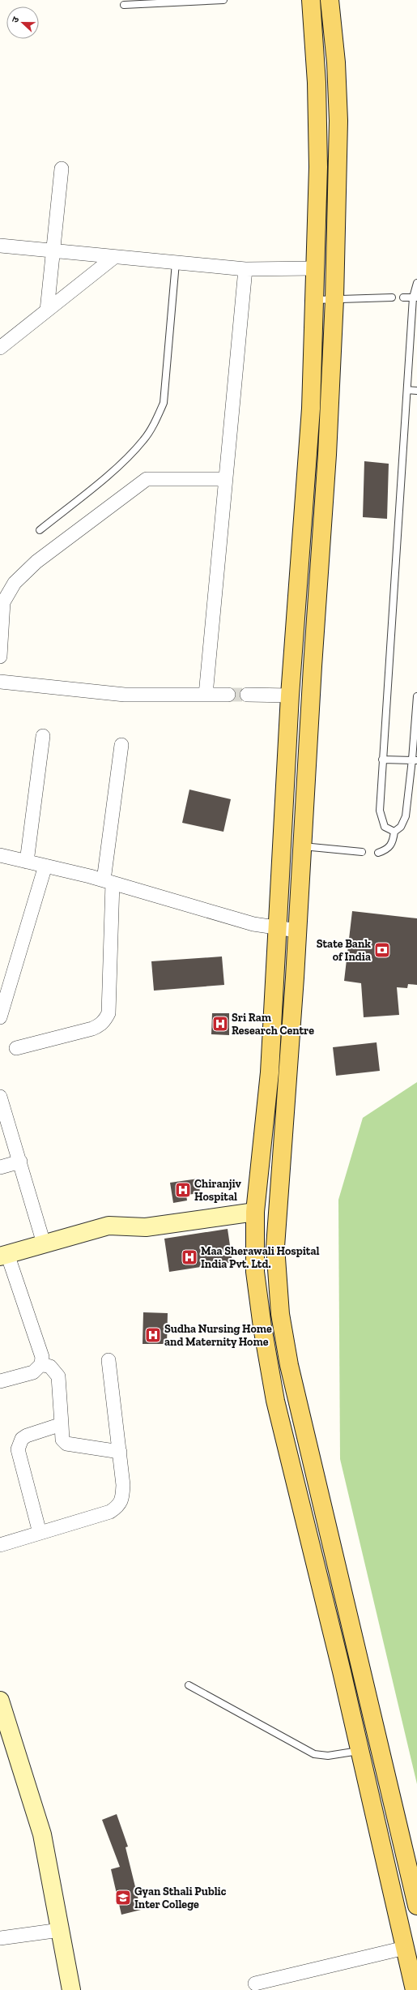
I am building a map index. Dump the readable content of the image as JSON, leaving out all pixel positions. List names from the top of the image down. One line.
{"places":{"bank":["State Bank of India"],"hospital":["Sri Ram Research Centre","Chiranjiv Hospital","Maa Sherawali Hospital India Pvt. Ltd.","Sudha Nursing Home and Maternity Home"],"school or university":["Gyan Sthali Public Inter College"]},"north":"left"}
